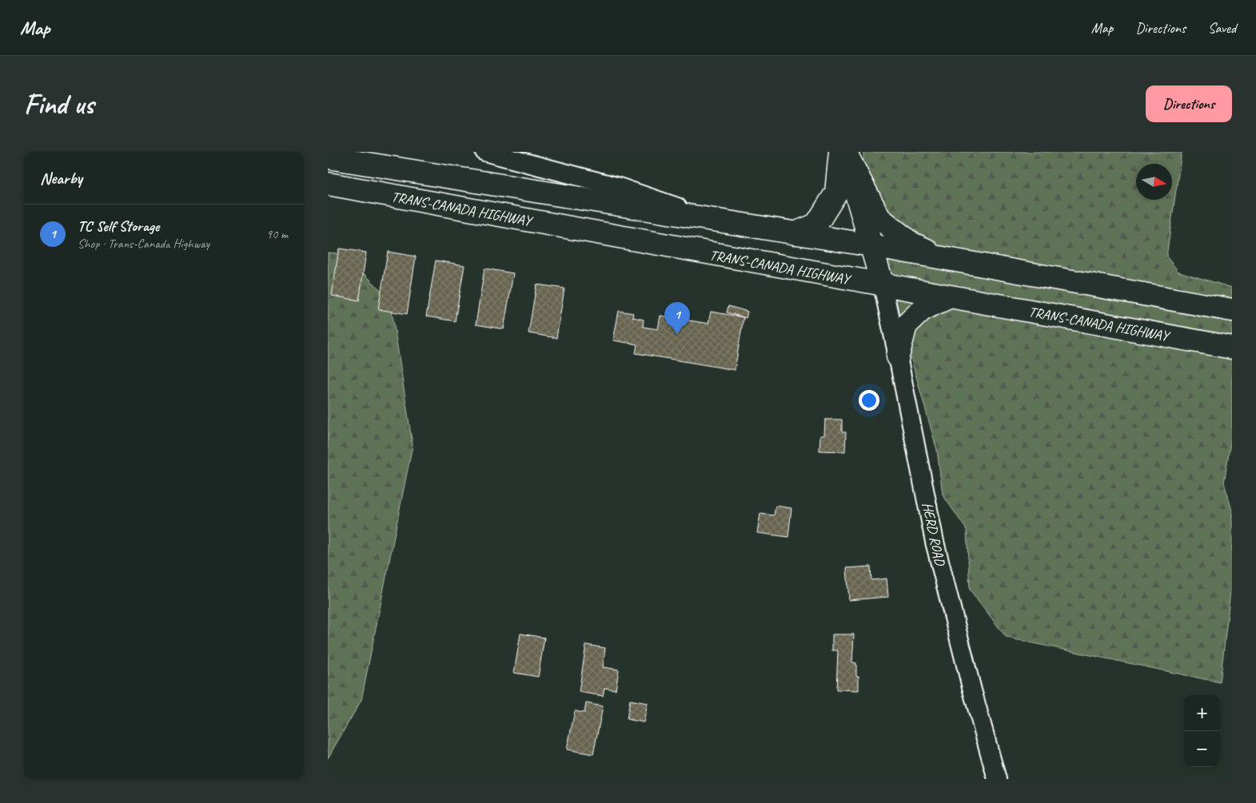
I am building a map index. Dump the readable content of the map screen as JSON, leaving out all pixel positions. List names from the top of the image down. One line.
{"streets":{"main road":["TRANS-CANADA HIGHWAY"],"street":["HERD ROAD"]},"crossings":[["TRANS-CANADA HIGHWAY","HERD ROAD"]],"north":"right","page":{"header":"Map","nav":["Map","Directions","Saved"],"buttons":"Directions","title":"Find us","heading":"Nearby","list":[{"mark":"1","name":"TC Self Storage","note":"Shop · Trans-Canada Highway","value":"90 m"}],"pins":"1","map_buttons":["+","−"]}}
